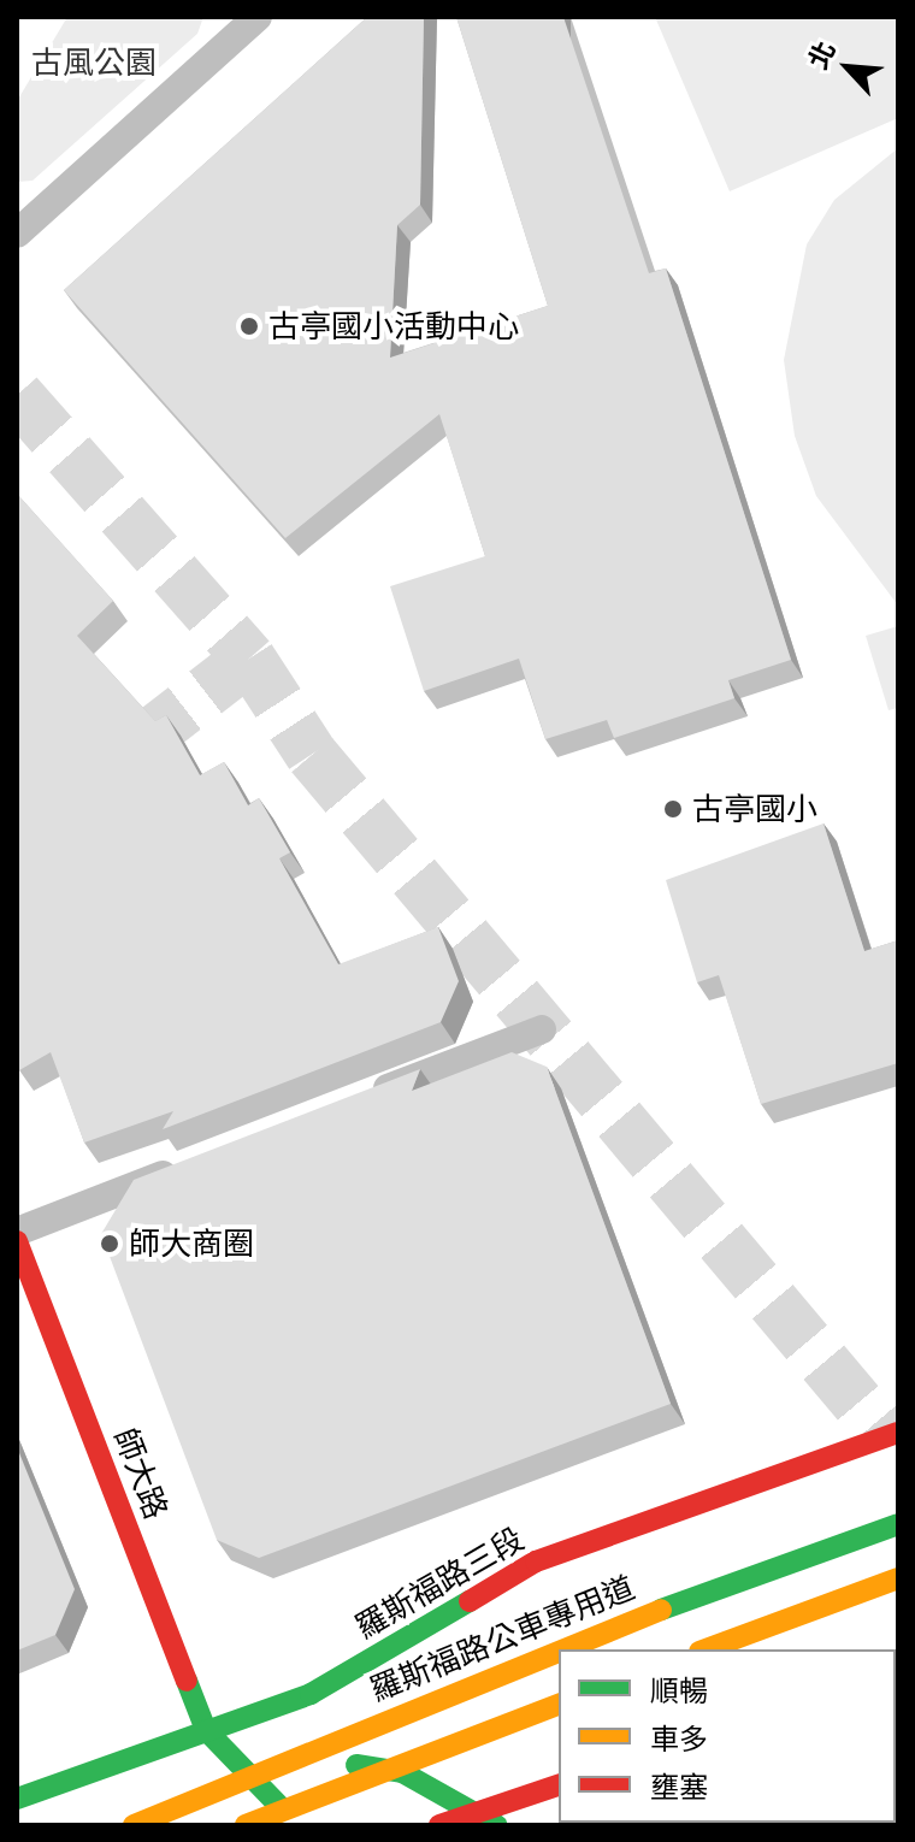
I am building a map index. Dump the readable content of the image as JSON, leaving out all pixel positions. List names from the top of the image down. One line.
{"streets":{"main road":["師大路","羅斯福路三段","羅斯福路公車專用道"]},"crossings":[["師大路","羅斯福路三段"],["師大路","羅斯福路公車專用道"]],"parks":["古風公園"],"places":["古亭國小活動中心","古亭國小","師大商圈"],"legend":["順暢","車多","壅塞"],"north":"top left"}
